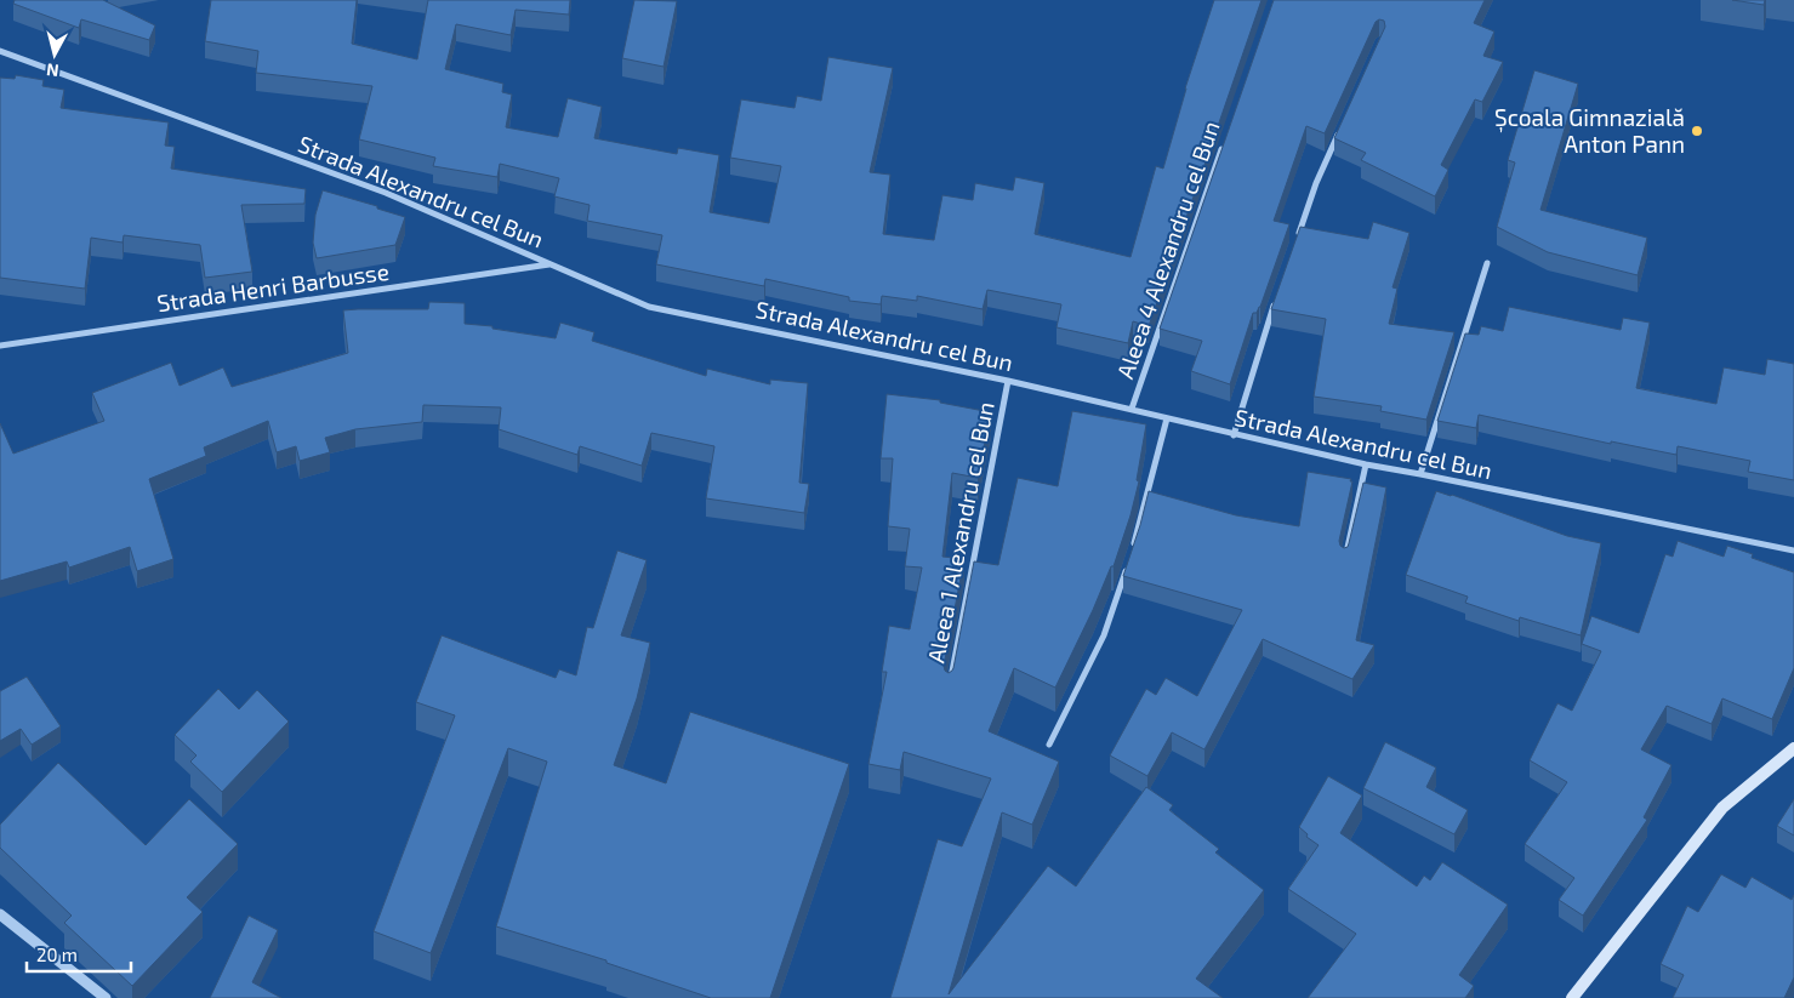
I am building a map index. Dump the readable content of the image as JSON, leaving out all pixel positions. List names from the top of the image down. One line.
{"streets":{"street":["Strada Alexandru cel Bun","Aleea 4 Alexandru cel Bun","Strada Henri Barbusse","Aleea 1 Alexandru cel Bun"]},"crossings":[["Strada Alexandru cel Bun","Aleea 4 Alexandru cel Bun"],["Strada Alexandru cel Bun","Strada Henri Barbusse"],["Strada Alexandru cel Bun","Aleea 1 Alexandru cel Bun"]],"places":["Școala Gimnazială Anton Pann"],"scale_bar":"20 m","north":"bottom"}
